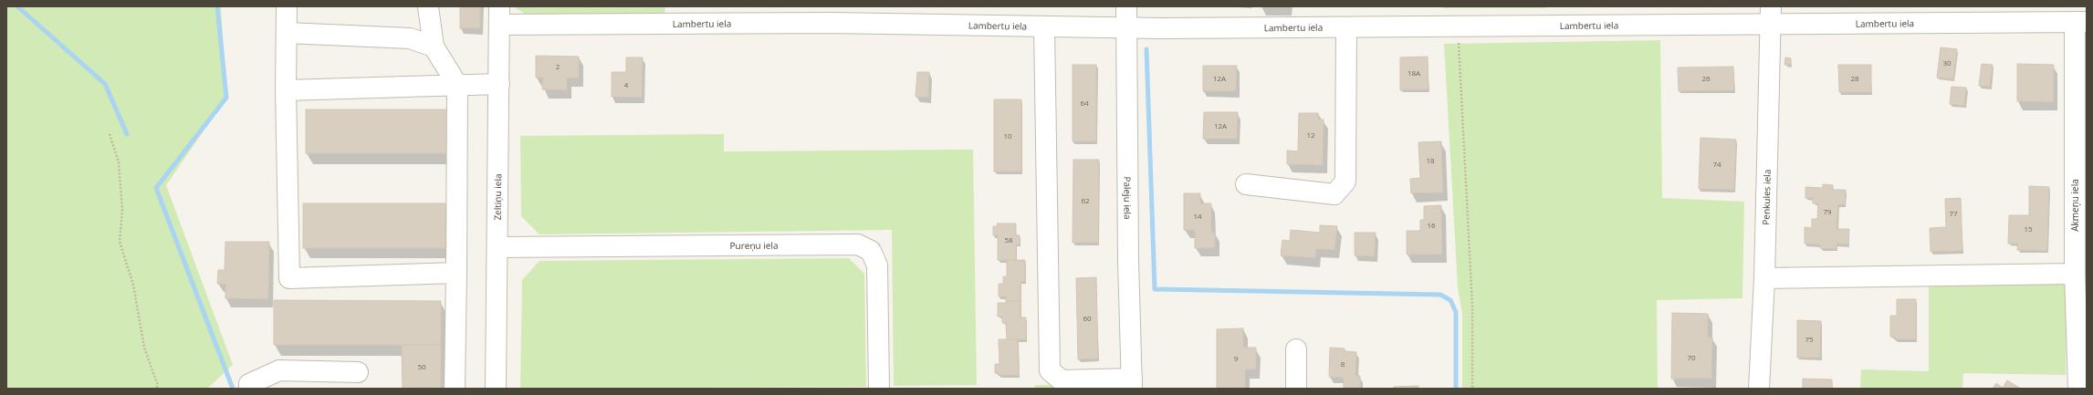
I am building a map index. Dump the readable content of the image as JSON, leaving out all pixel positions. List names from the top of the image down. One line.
{"streets":{"street":["Lambertu iela","Zeltiņu iela","Paleju iela","Penkules iela","Akmeņu iela","Pureņu iela"]},"crossings":[["Lambertu iela","Zeltiņu iela"],["Lambertu iela","Paleju iela"],["Lambertu iela","Penkules iela"],["Lambertu iela","Akmeņu iela"],["Zeltiņu iela","Pureņu iela"]],"house_numbers":["30","2","18A","12A","26","28","4","64","12A","12","10","18","74","62","79","77","14","16","15","58","60","75","70","9","8","50"]}
